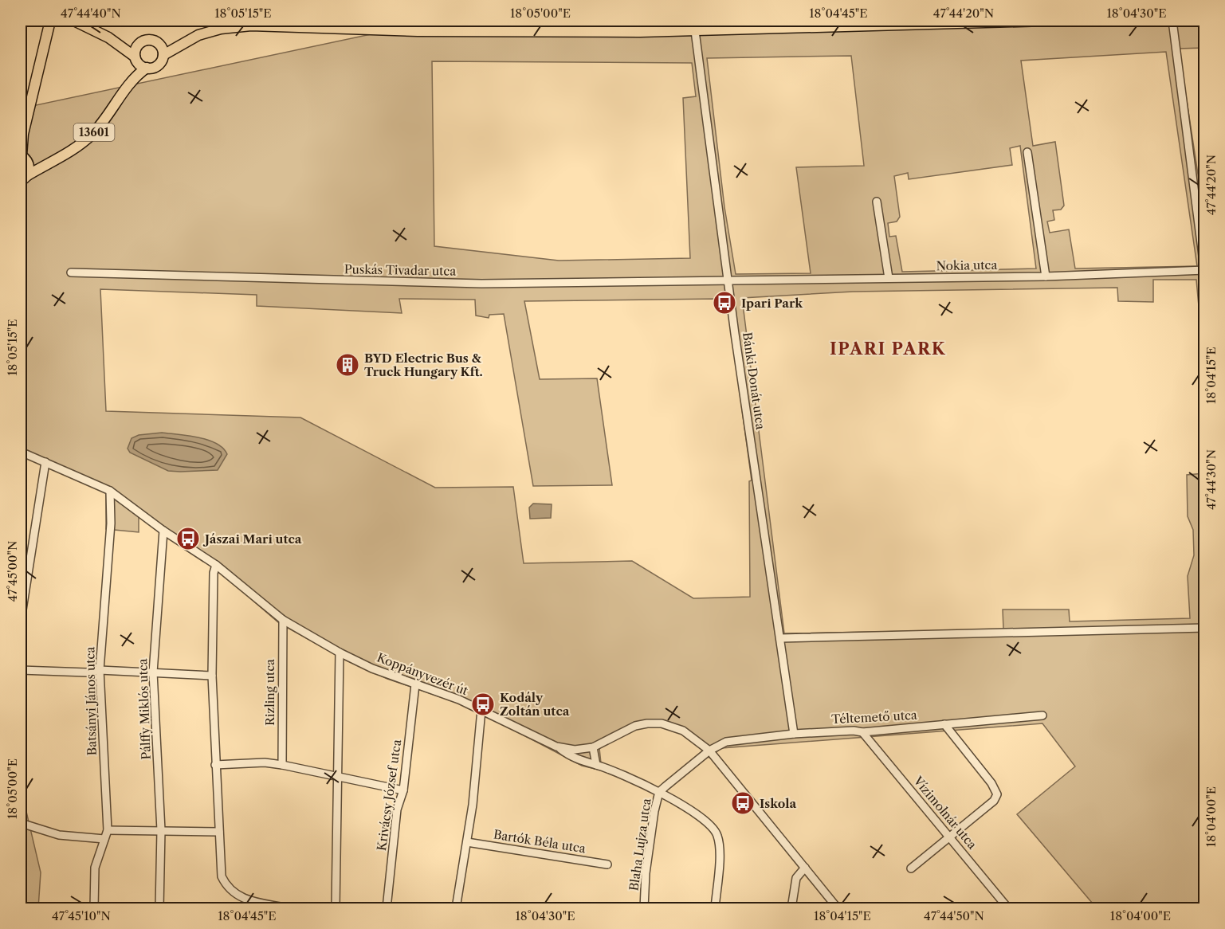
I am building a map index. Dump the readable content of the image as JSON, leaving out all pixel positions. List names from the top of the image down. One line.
{"streets":{"main road":["13601"],"street":["Nokia utca","Puskás Tivadar utca","Bánki Donát utca","Koppányvezér út","Rizling utca","Batsányi János utca","Pálffy Miklós utca","Téltemető utca","Krivácsy József utca","Vízimolnár utca","Bartók Béla utca","Blaha Lujza utca"]},"crossings":[["Nokia utca","Puskás Tivadar utca"],["Nokia utca","Bánki Donát utca"],["Puskás Tivadar utca","Bánki Donát utca"],["Bánki Donát utca","Téltemető utca"],["Koppányvezér út","Rizling utca"],["Koppányvezér út","Batsányi János utca"],["Koppányvezér út","Pálffy Miklós utca"],["Koppányvezér út","Téltemető utca"],["Koppányvezér út","Krivácsy József utca"],["Koppányvezér út","Blaha Lujza utca"],["Téltemető utca","Vízimolnár utca"],["Téltemető utca","Blaha Lujza utca"]],"districts":["IPARI PARK"],"places":{"bus stop":["Ipari Park","Jászai Mari utca","Kodály Zoltán utca","Iskola"],"building":["BYD Electric Bus & Truck Hungary Kft."]},"coordinates":["47°44'40\"N","18°05'15\"E","18°05'00\"E","18°04'45\"E","47°44'20\"N","18°04'30\"E","18°04'15\"E","47°44'30\"N","47°45'00\"N","18°04'00\"E","47°45'10\"N","47°44'50\"N"]}
